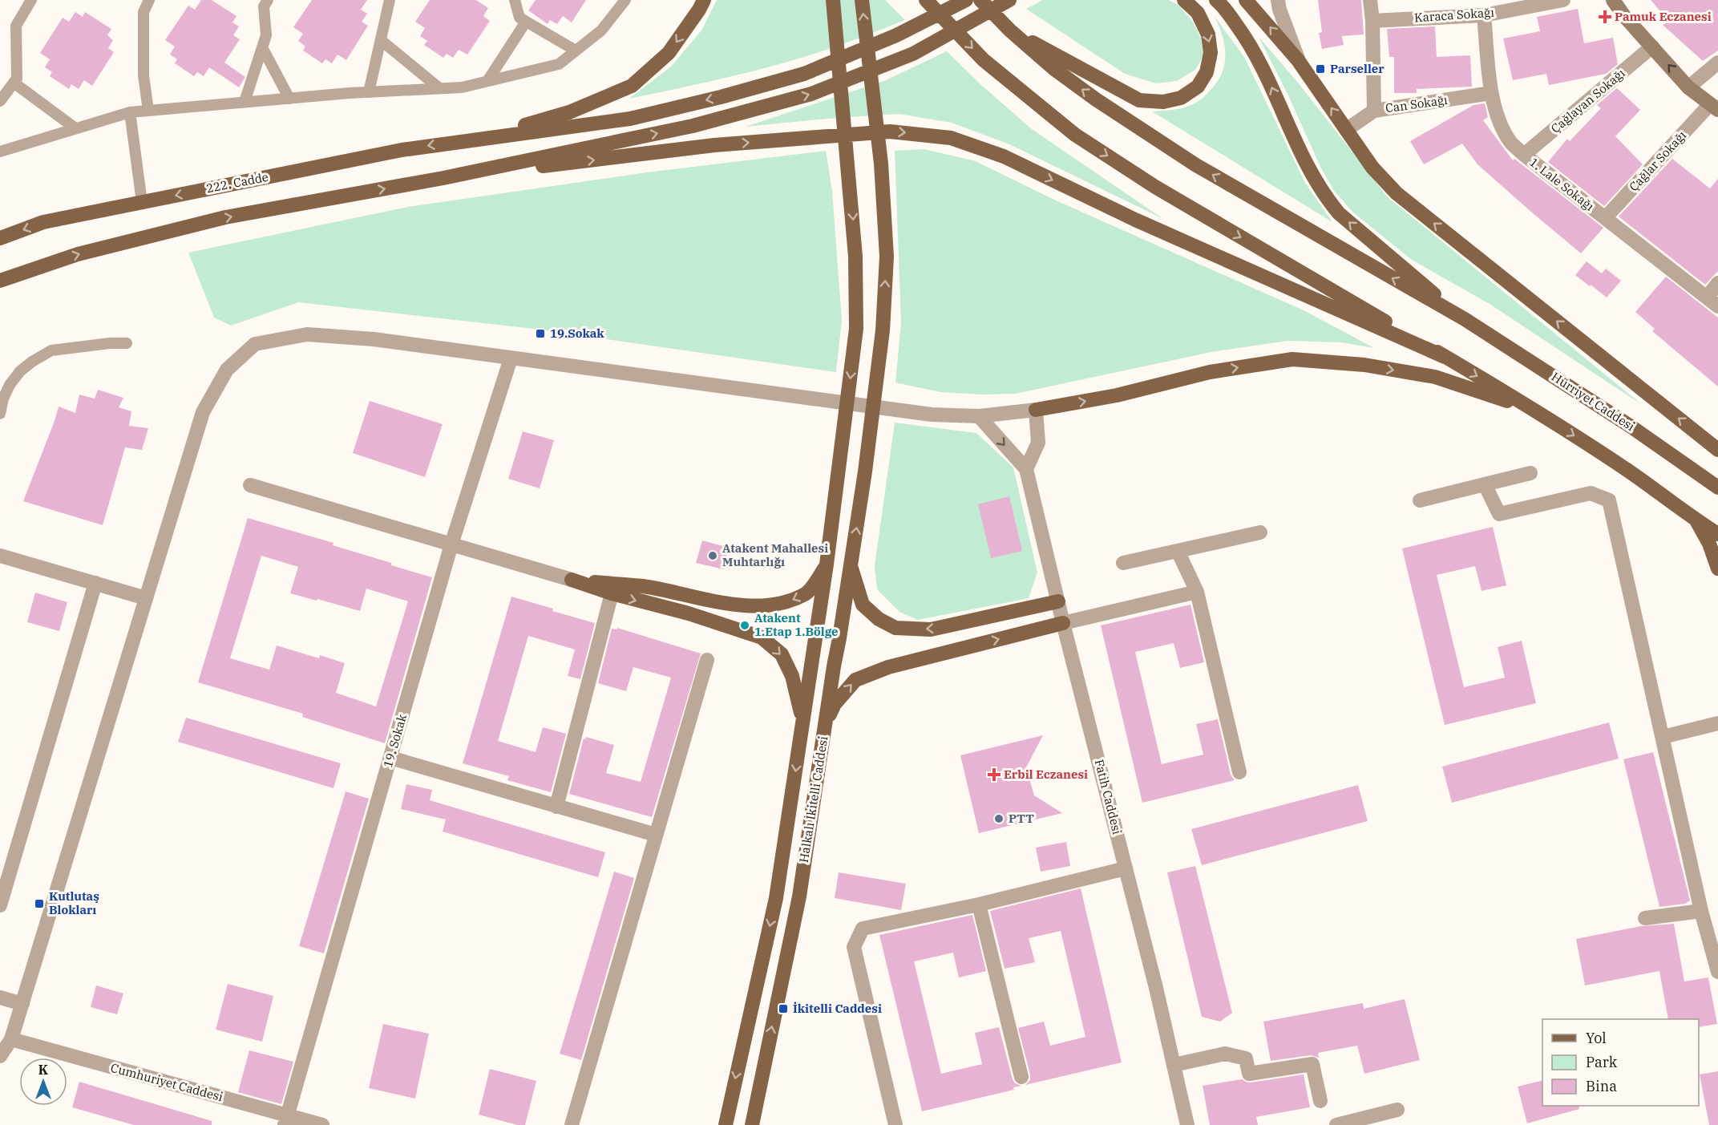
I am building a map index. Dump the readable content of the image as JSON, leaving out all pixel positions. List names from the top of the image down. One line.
{"streets":{"main road":["222. Cadde","Hürriyet Caddesi","Halkalı İkitelli Caddesi"],"street":["Karaca Sokağı","Çağlayan Sokağı","Can Sokağı","Çağlar Sokağı","1. Lale Sokağı","19. Sokak","Fatih Caddesi","Cumhuriyet Caddesi"]},"crossings":[["Karaca Sokağı","1. Lale Sokağı"],["Çağlayan Sokağı","1. Lale Sokağı"],["Can Sokağı","1. Lale Sokağı"],["Çağlar Sokağı","1. Lale Sokağı"],["19. Sokak","Cumhuriyet Caddesi"]],"places":{"health":["Pamuk Eczanesi","Erbil Eczanesi"],"transit":["Parseller","19.Sokak","Kutlutaş Blokları","İkitelli Caddesi"],"other":["Atakent Mahallesi Muhtarlığı","Atakent 1.Etap 1.Bölge","PTT"]},"legend":["Yol","Park","Bina"],"north":"top"}
